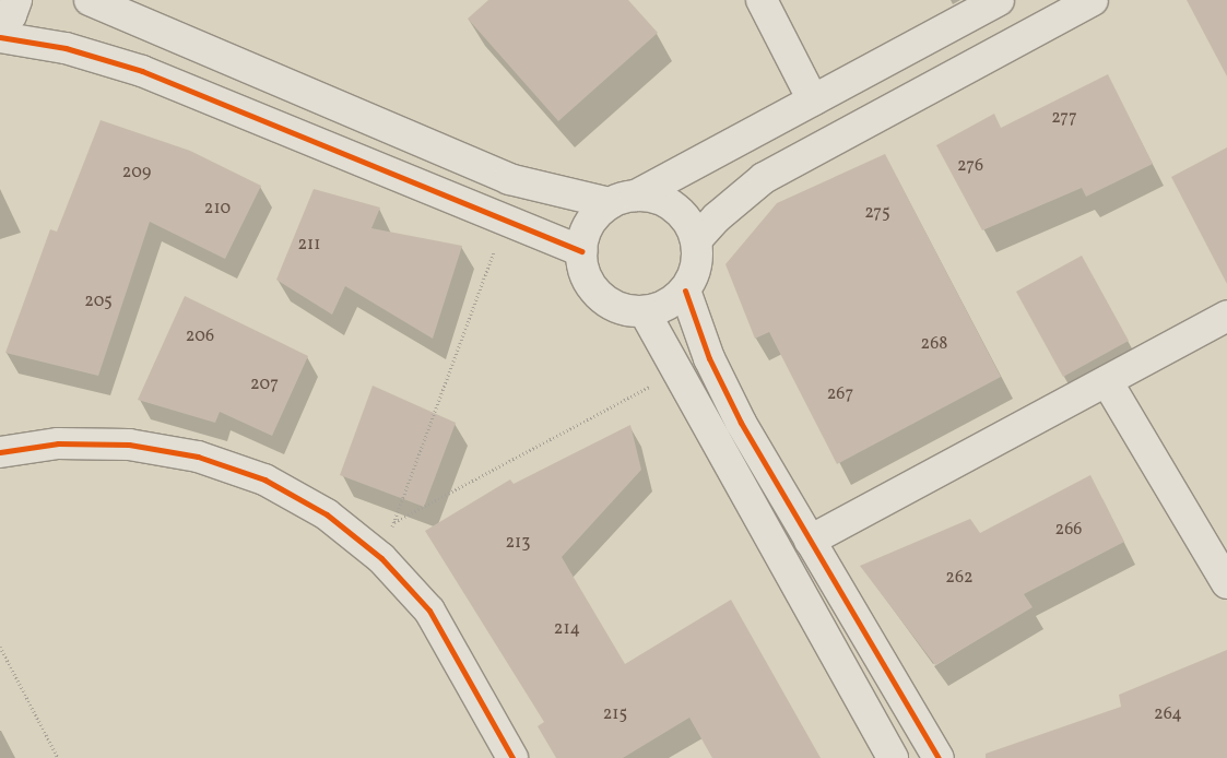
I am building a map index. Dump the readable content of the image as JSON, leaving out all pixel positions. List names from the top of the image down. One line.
{"house_numbers":["277","276","209","210","275","211","205","206","268","207","267","266","213","262","214","215","264"]}
